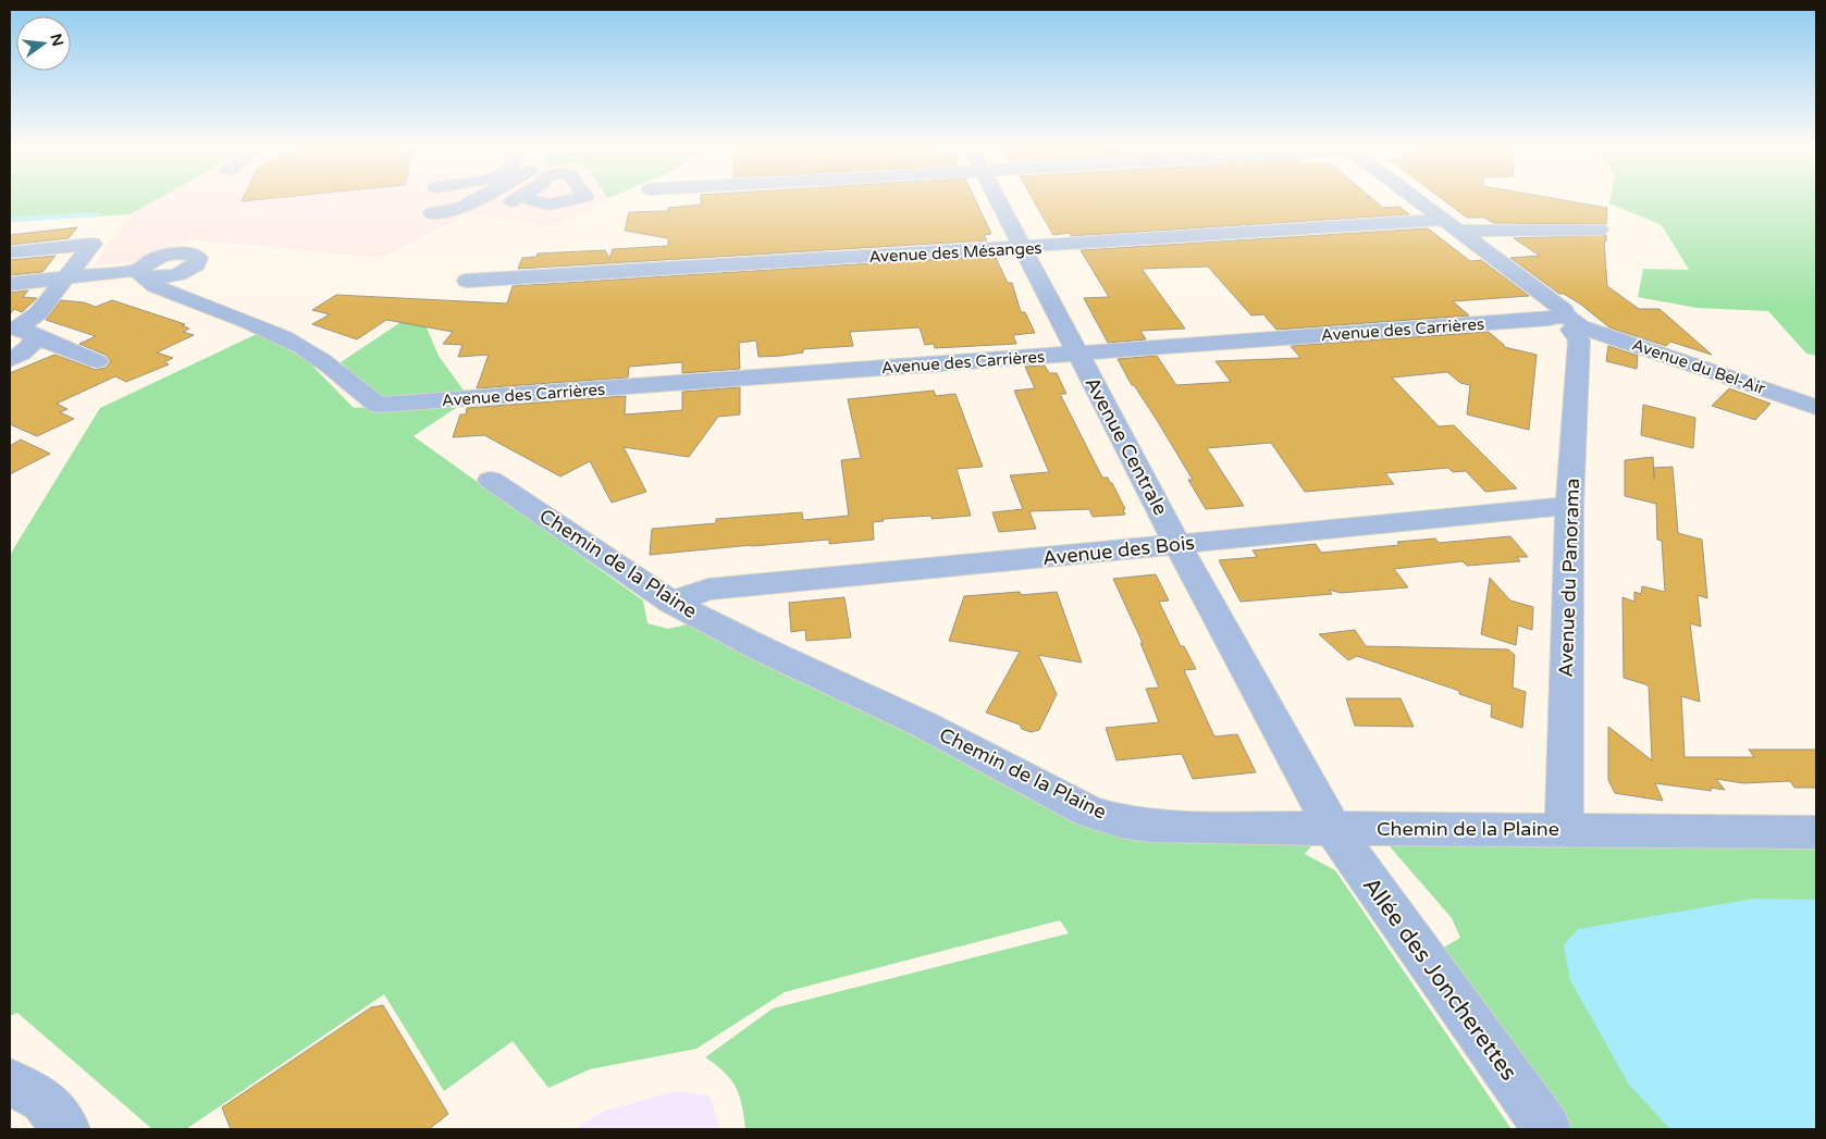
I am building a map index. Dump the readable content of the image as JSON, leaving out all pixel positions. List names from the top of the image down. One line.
{"streets":{"street":["Avenue des Mésanges","Avenue des Carrières","Avenue du Bel-Air","Avenue Centrale","Avenue des Bois","Chemin de la Plaine","Avenue du Panorama","Allée des Joncherettes"]},"crossings":[["Avenue des Mésanges","Avenue Centrale"],["Avenue des Carrières","Avenue du Bel-Air"],["Avenue des Carrières","Avenue Centrale"],["Avenue des Carrières","Avenue du Panorama"],["Avenue du Bel-Air","Avenue du Panorama"],["Avenue Centrale","Avenue des Bois"],["Avenue Centrale","Chemin de la Plaine"],["Avenue Centrale","Allée des Joncherettes"],["Avenue des Bois","Chemin de la Plaine"],["Avenue des Bois","Avenue du Panorama"],["Chemin de la Plaine","Avenue du Panorama"],["Chemin de la Plaine","Allée des Joncherettes"]],"north":"right"}
